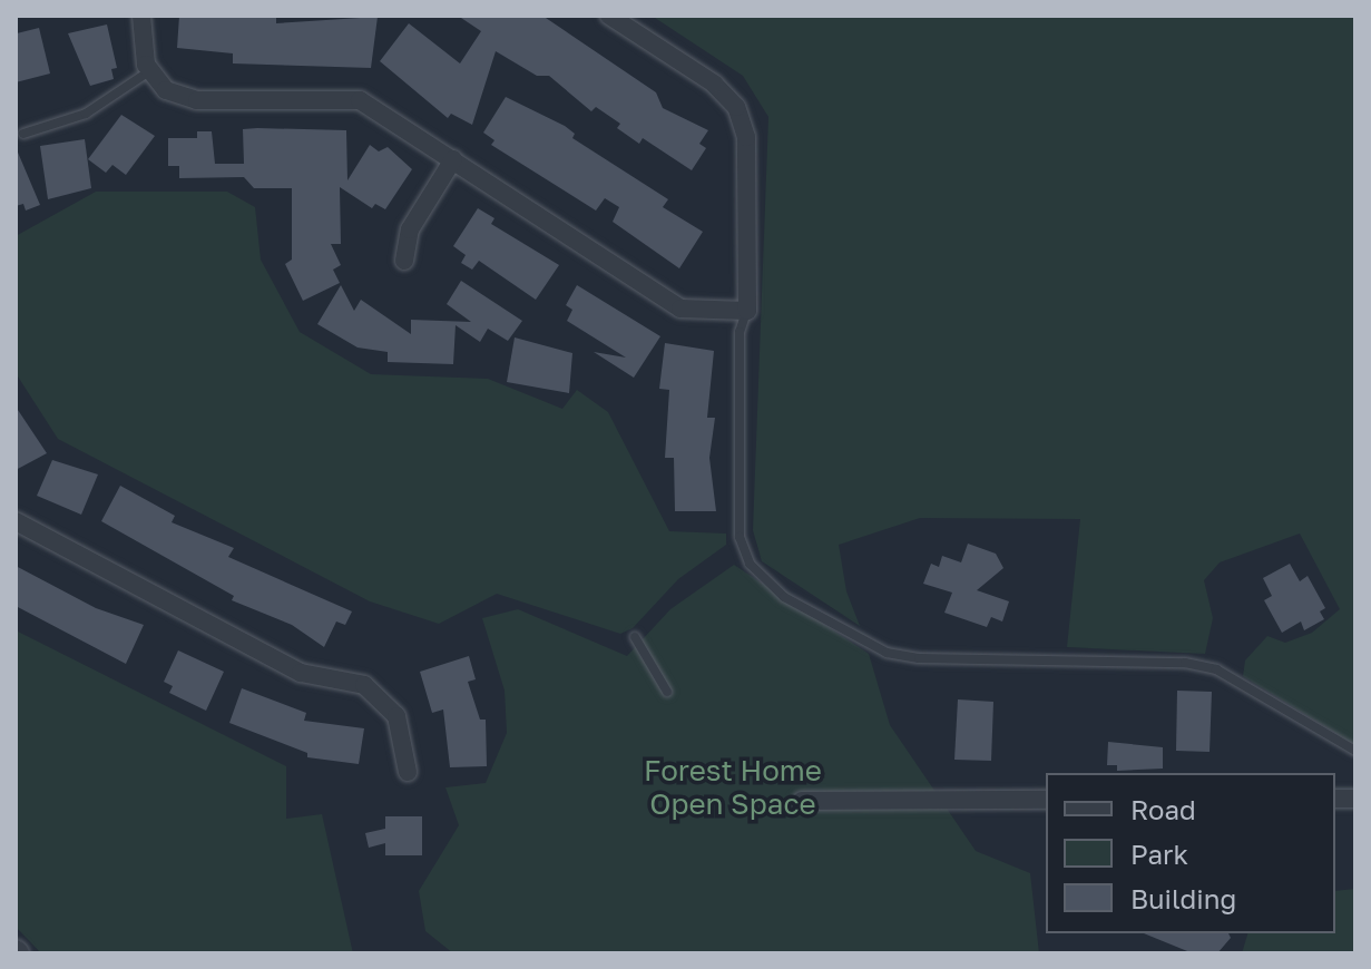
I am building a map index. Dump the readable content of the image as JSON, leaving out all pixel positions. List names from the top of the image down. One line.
{"parks":["Forest Home Open Space"],"legend":["Road","Park","Building"]}
